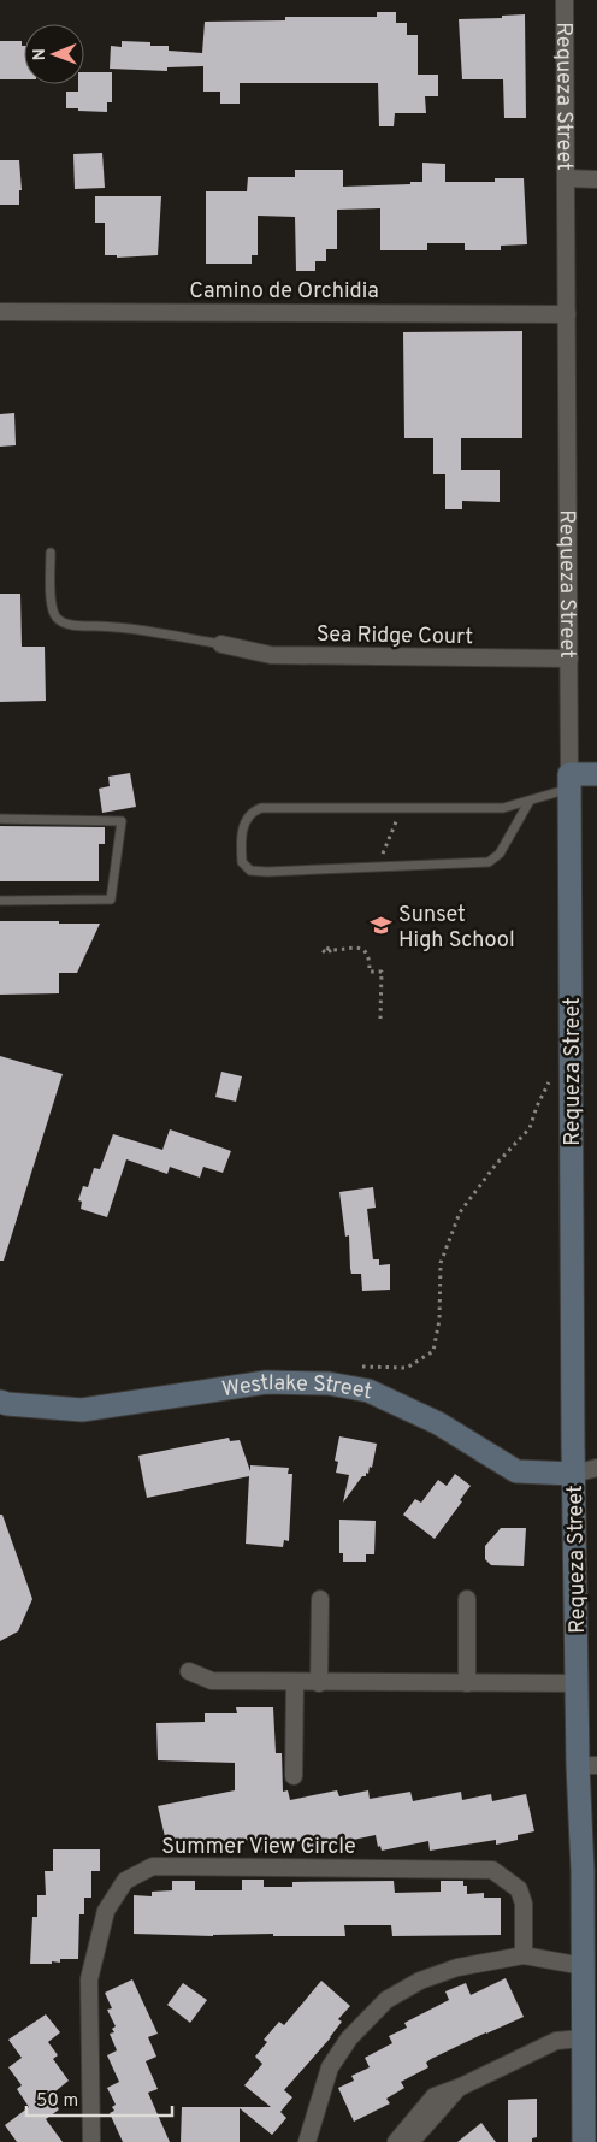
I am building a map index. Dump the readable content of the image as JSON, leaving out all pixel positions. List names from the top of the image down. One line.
{"streets":{"street":["Requeza Street","Camino de Orchidia","Sea Ridge Court","Westlake Street","Summer View Circle"]},"crossings":[["Requeza Street","Camino de Orchidia"],["Requeza Street","Sea Ridge Court"],["Requeza Street","Westlake Street"]],"places":{"school or university":["Sunset High School"]},"scale_bar":"50 m","north":"left"}
